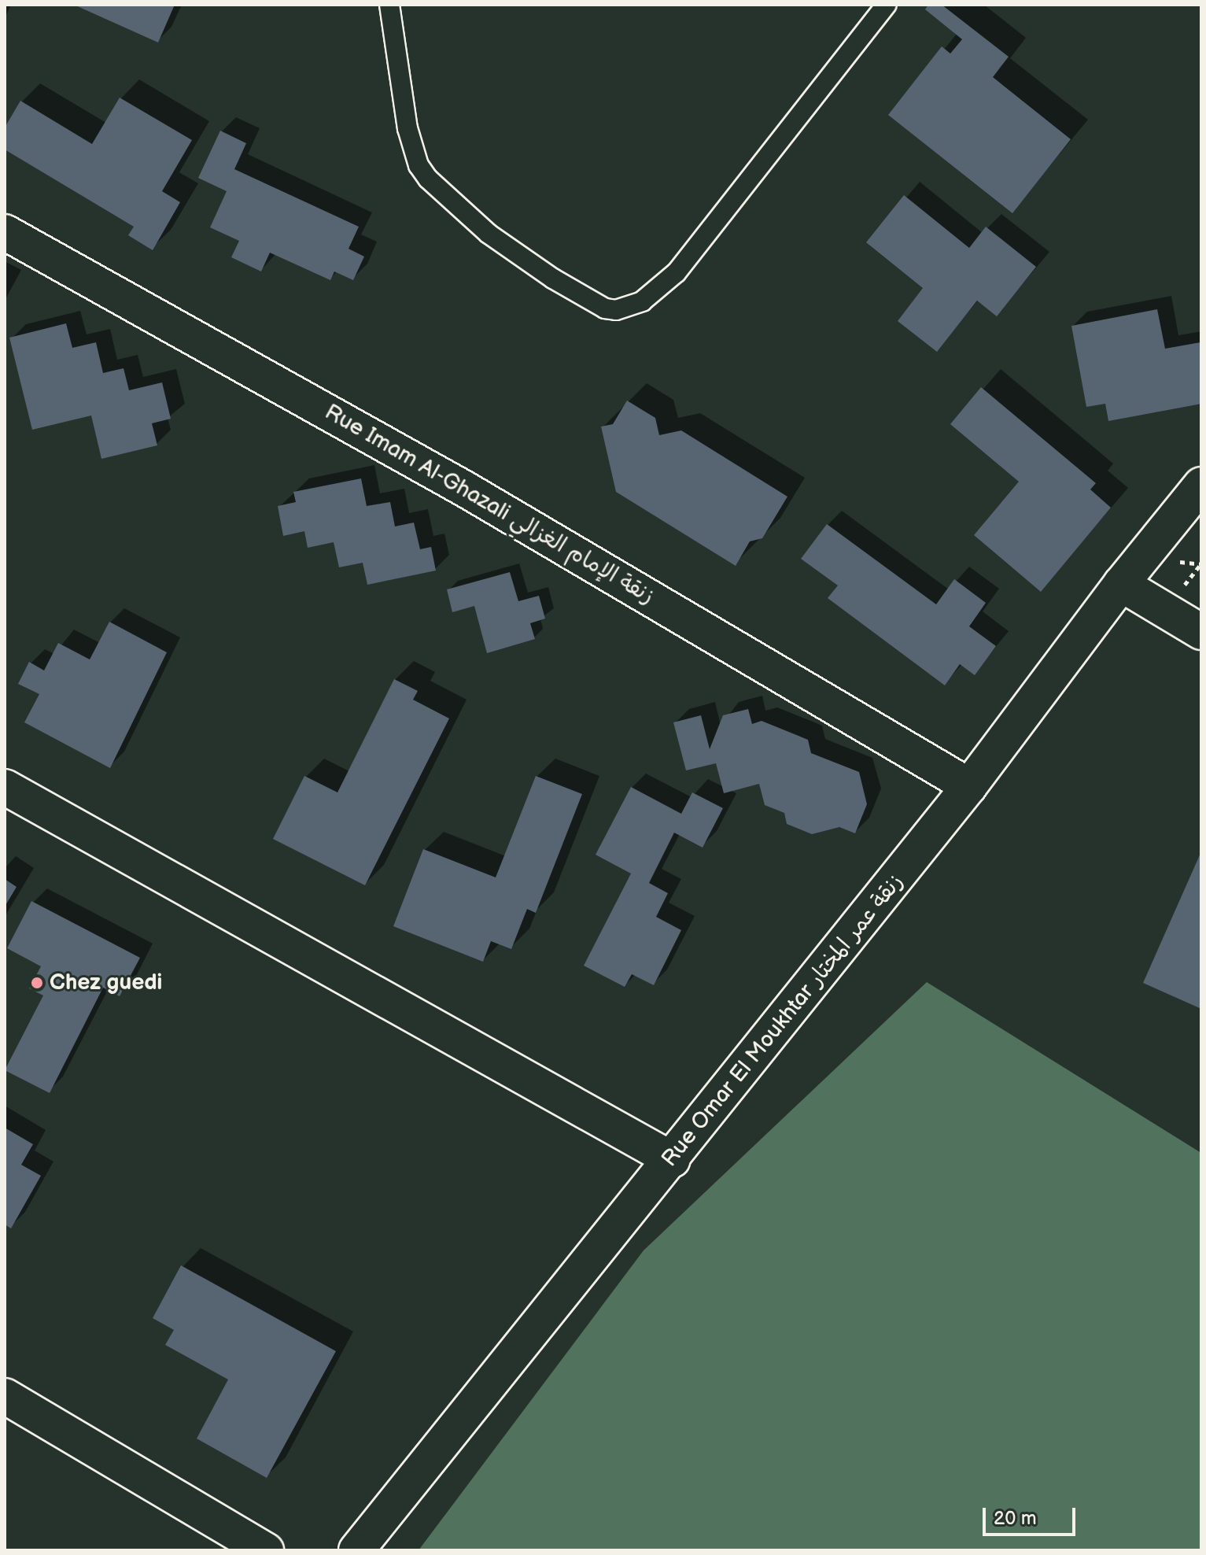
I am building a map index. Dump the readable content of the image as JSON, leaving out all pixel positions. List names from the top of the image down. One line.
{"streets":{"street":["Rue Imam Al-Ghazali زنقة الإمام الغزالي","Rue Omar El Moukhtar زنقة عمر المختار"]},"crossings":[["Rue Imam Al-Ghazali زنقة الإمام الغزالي","Rue Omar El Moukhtar زنقة عمر المختار"]],"places":["Chez guedi"],"scale_bar":"20 m"}
